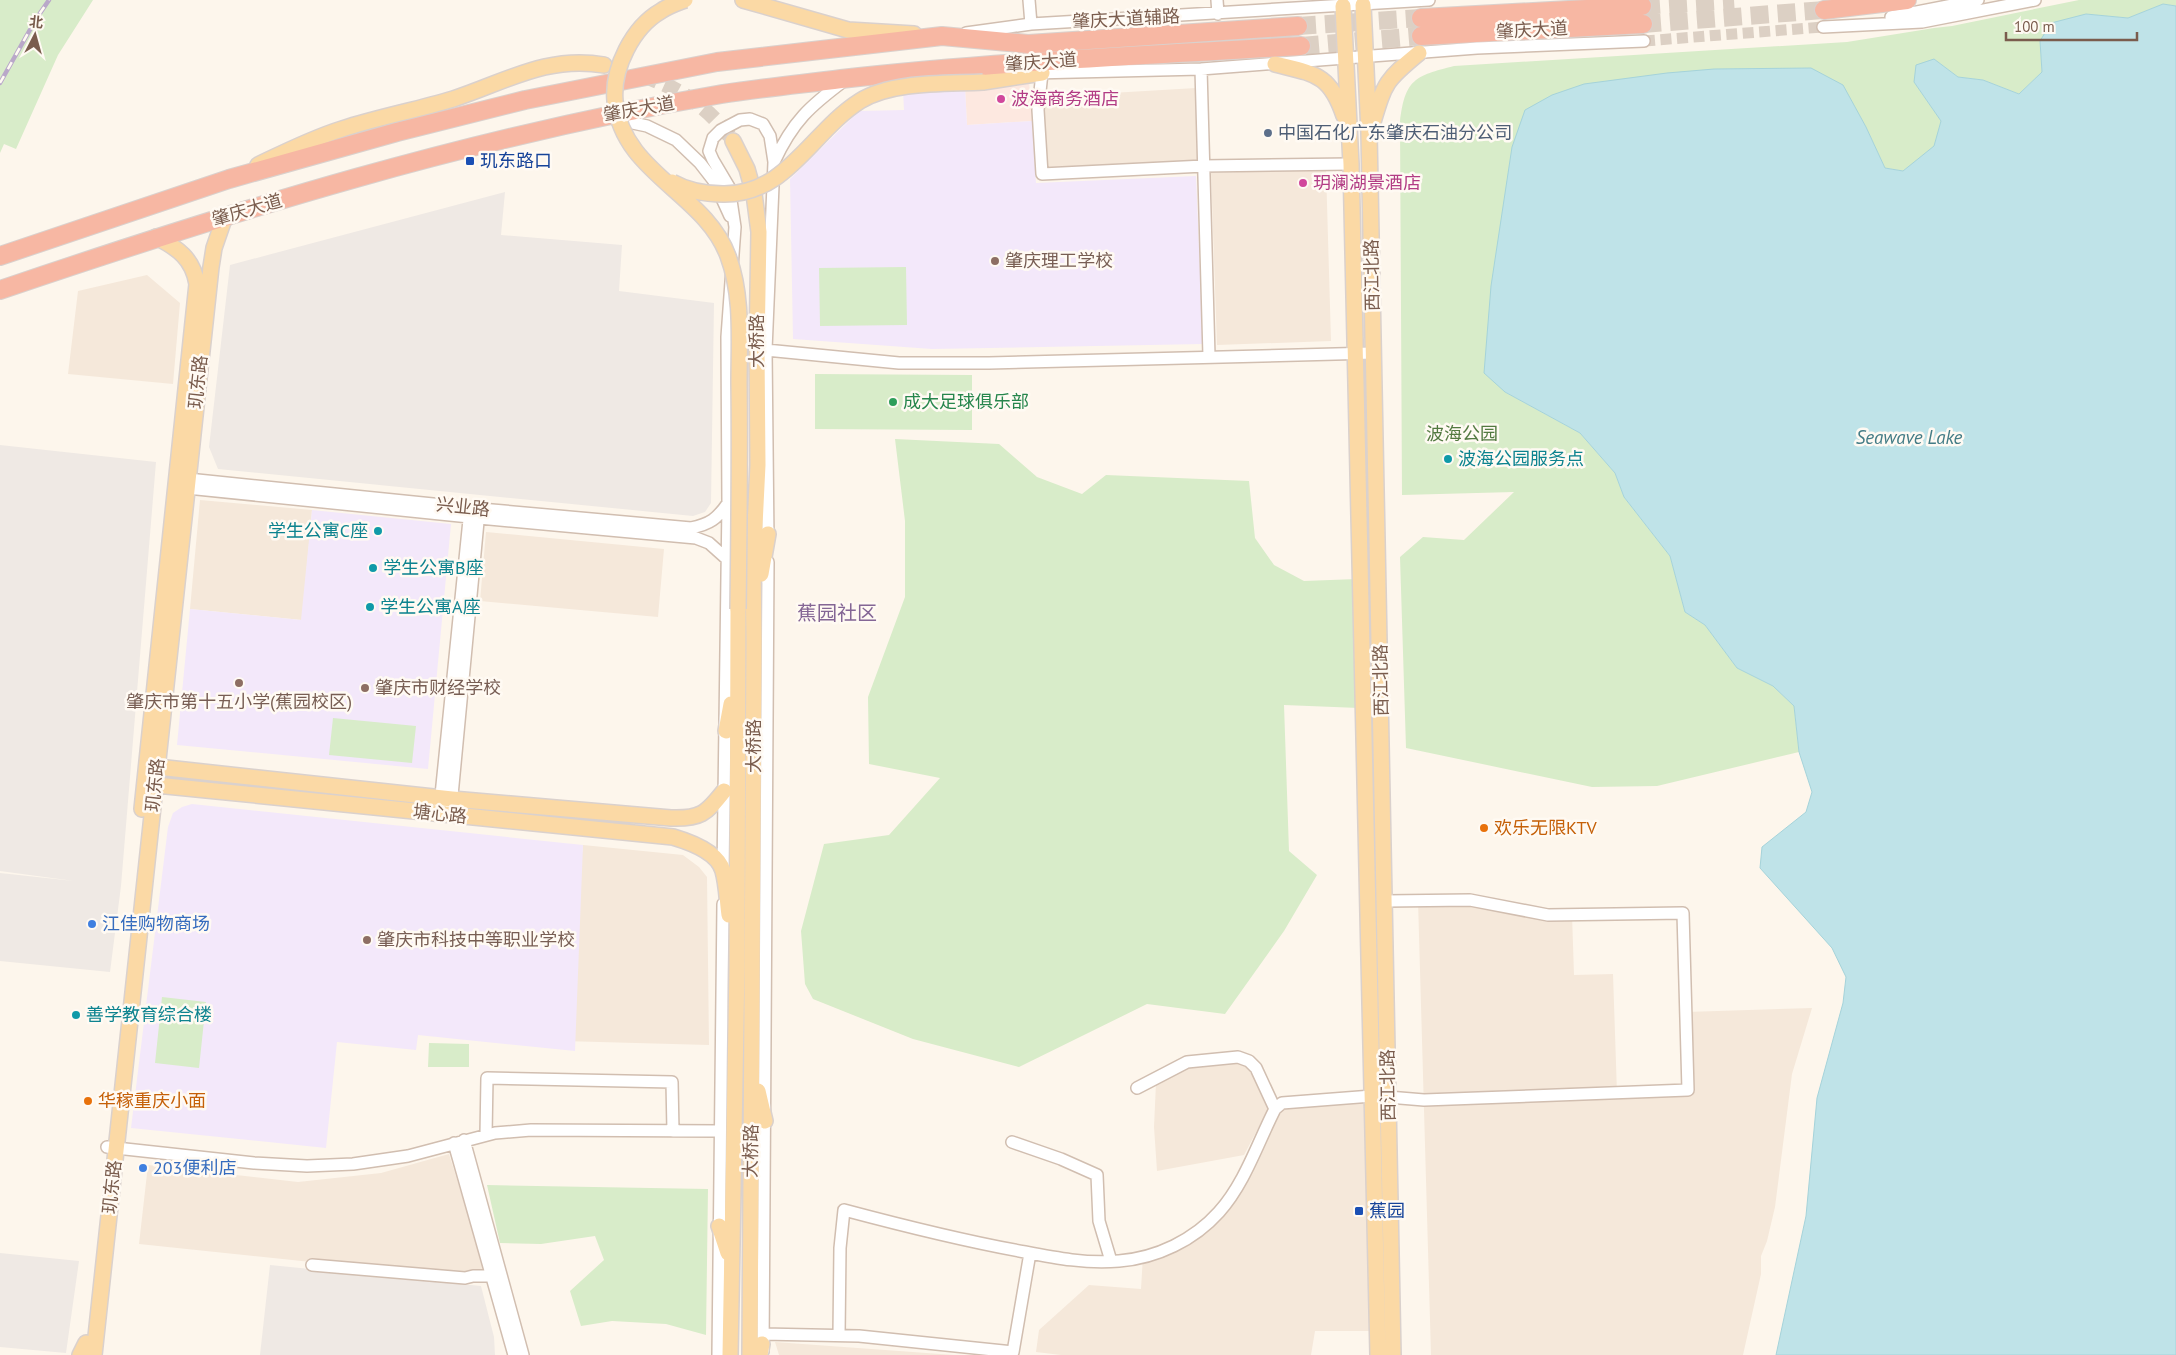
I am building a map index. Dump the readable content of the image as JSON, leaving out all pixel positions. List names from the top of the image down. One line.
{"streets":{"highway":["肇庆大道"],"main road":["西江北路","大桥路","玑东路","塘心路"],"street":["肇庆大道辅路","兴业路"]},"crossings":[["肇庆大道辅路","肇庆大道"],["肇庆大道辅路","西江北路"],["肇庆大道","玑东路"],["玑东路","兴业路"],["玑东路","塘心路"]],"districts":["蕉园社区"],"water":["Seawave Lake"],"parks":["波海公园"],"places":{"other":["波海商务酒店","中国石化广东肇庆石油分公司","玥澜湖景酒店","肇庆理工学校","成大足球俱乐部","波海公园服务点","学生公寓C座","学生公寓B座","学生公寓A座","肇庆市第十五小学(蕉园校区)","肇庆市财经学校","欢乐无限KTV","江佳购物商场","肇庆市科技中等职业学校","善学教育综合楼","华稼重庆小面","203便利店"],"transit":["玑东路口","蕉园"]},"scale_bar":"100 m","north":"top"}
